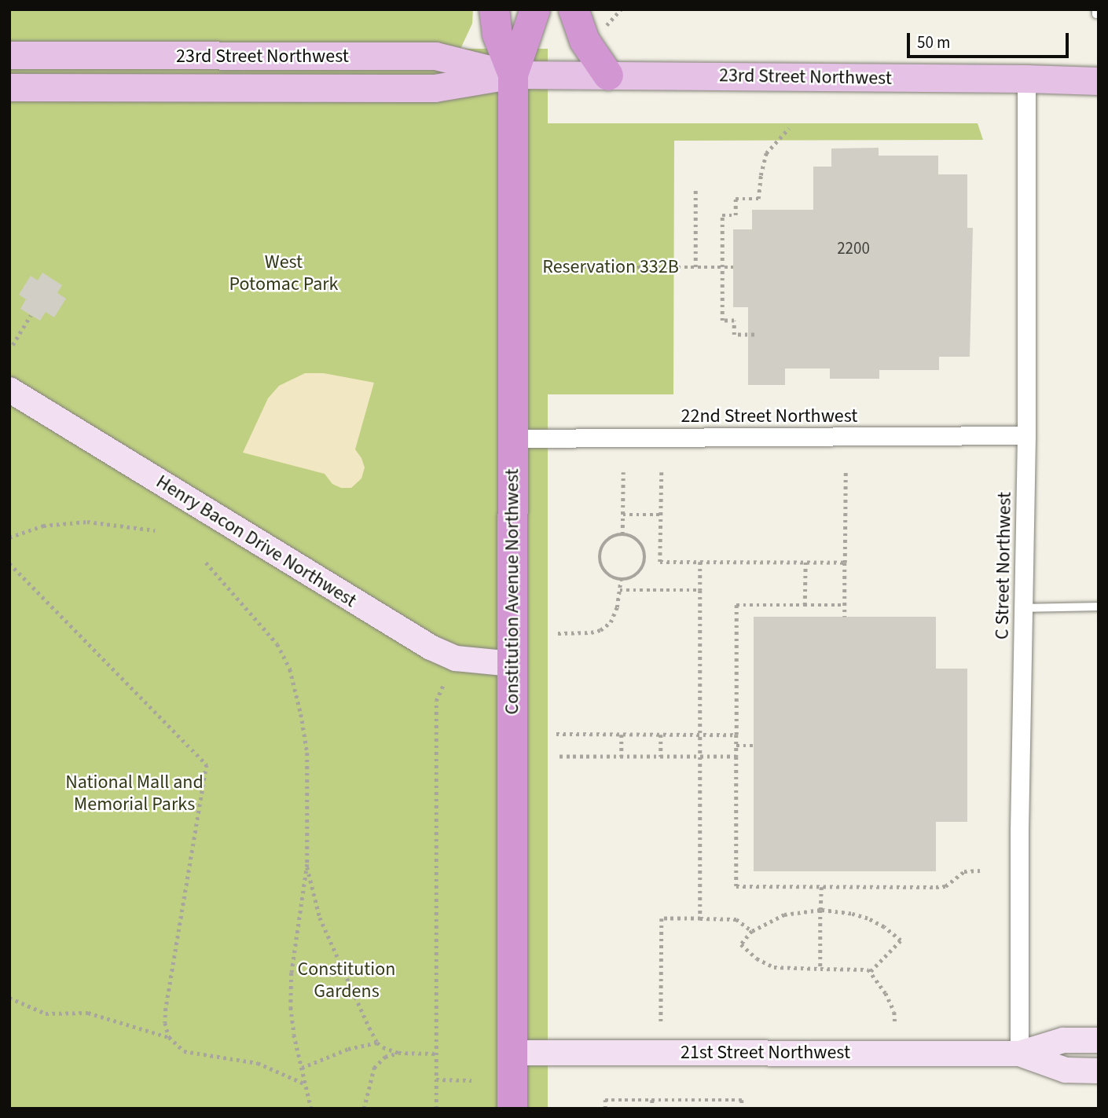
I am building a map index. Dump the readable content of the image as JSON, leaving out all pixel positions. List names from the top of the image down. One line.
{"streets":{"highway":["Constitution Avenue Northwest"],"main road":["23rd Street Northwest"],"street":["22nd Street Northwest","Henry Bacon Drive Northwest","C Street Northwest","21st Street Northwest"]},"crossings":[["23rd Street Northwest","C Street Northwest"],["23rd Street Northwest","Constitution Avenue Northwest"],["22nd Street Northwest","C Street Northwest"],["22nd Street Northwest","Constitution Avenue Northwest"],["Henry Bacon Drive Northwest","Constitution Avenue Northwest"],["C Street Northwest","21st Street Northwest"],["Constitution Avenue Northwest","21st Street Northwest"]],"parks":["West Potomac Park","Reservation 332B","National Mall and Memorial Parks","Constitution Gardens"],"house_numbers":["2200"],"scale_bar":"50 m"}
